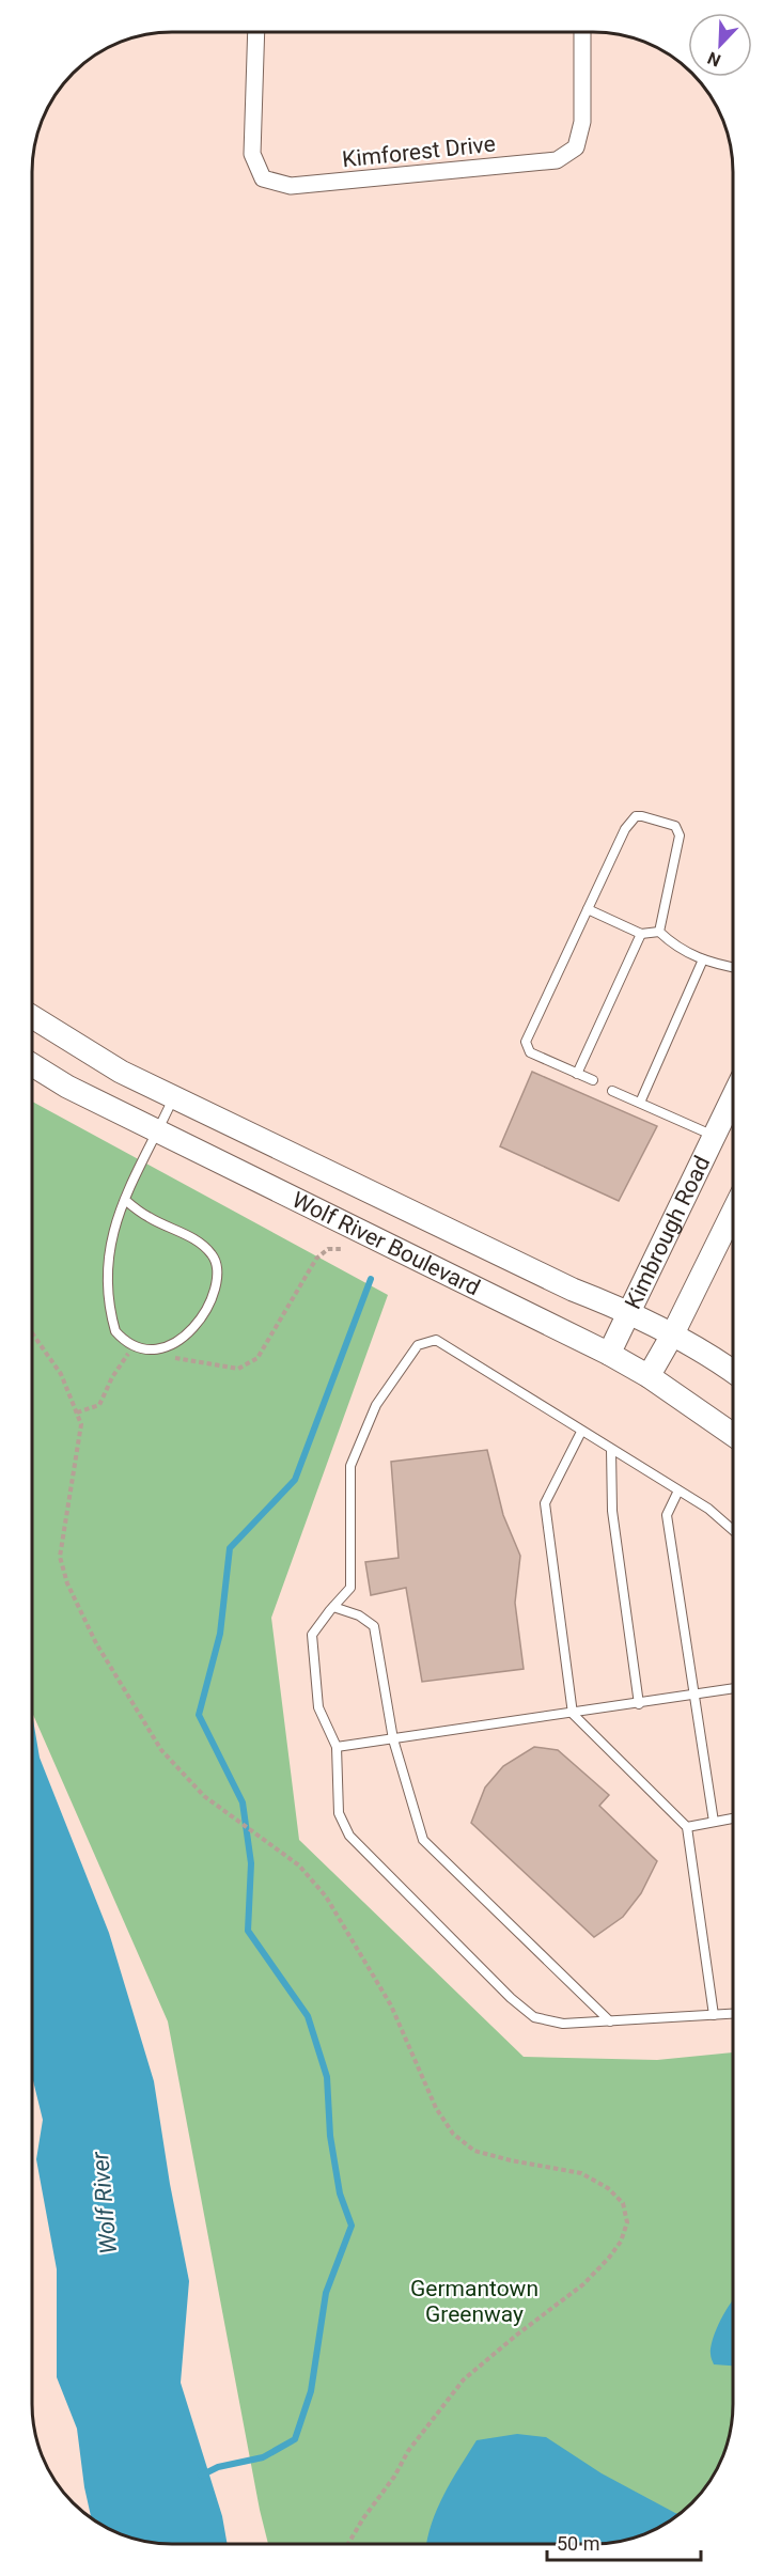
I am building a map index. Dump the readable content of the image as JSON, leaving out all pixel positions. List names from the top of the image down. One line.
{"streets":{"main road":["Kimbrough Road","Wolf River Boulevard"],"street":["Kimforest Drive"]},"crossings":[["Kimbrough Road","Wolf River Boulevard"]],"water":["Wolf River"],"parks":["Germantown Greenway"],"scale_bar":"50 m","north":"bottom left"}
